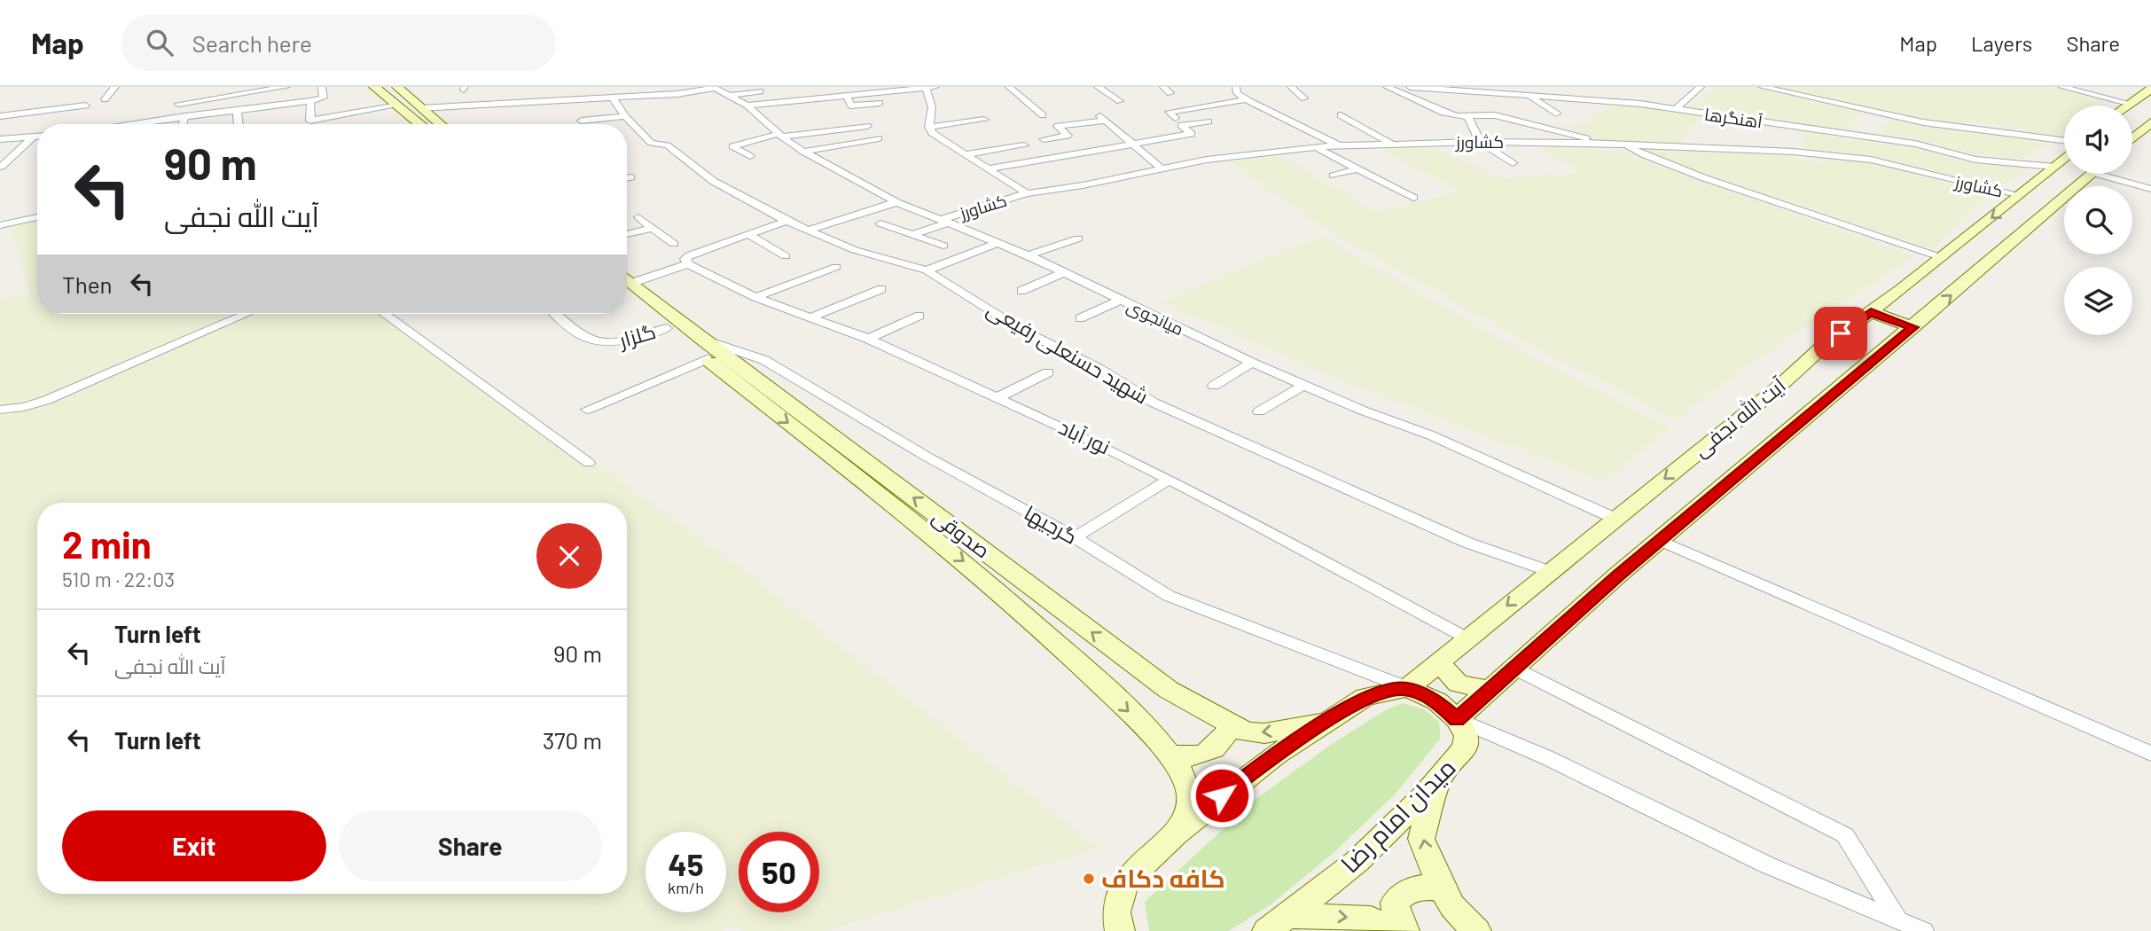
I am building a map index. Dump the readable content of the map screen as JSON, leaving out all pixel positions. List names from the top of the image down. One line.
{"streets":{"main road":["آیت الله نجفی","صدوقی","میدان امام رضا"],"street":["آهنگرها","کشاورز","میانجوی","گلزار","شهید حسنعلی رفیعی","نور آباد","گرجیها"]},"crossings":[["آهنگرها","آیت الله نجفی"],["کشاورز","میانجوی"],["کشاورز","آیت الله نجفی"],["میانجوی","آیت الله نجفی"],["گلزار","صدوقی"],["شهید حسنعلی رفیعی","آیت الله نجفی"],["آیت الله نجفی","نور آباد"],["آیت الله نجفی","گرجیها"],["آیت الله نجفی","میدان امام رضا"],["گرجیها","صدوقی"]],"places":["کافه دکاف"],"page":{"header":"Map","search":"Search here","nav":["Map","Layers","Share"],"turn":["90 m","آیت الله نجفی"],"then":"Then","heading":["2 min","510 m · 22:03"],"list":[{"name":"Turn left","note":"آیت الله نجفی","value":"90 m"},{"name":"Turn left","value":"370 m"}],"buttons":["Exit","Share"],"speed":"45 km/h","limit":"50"}}
